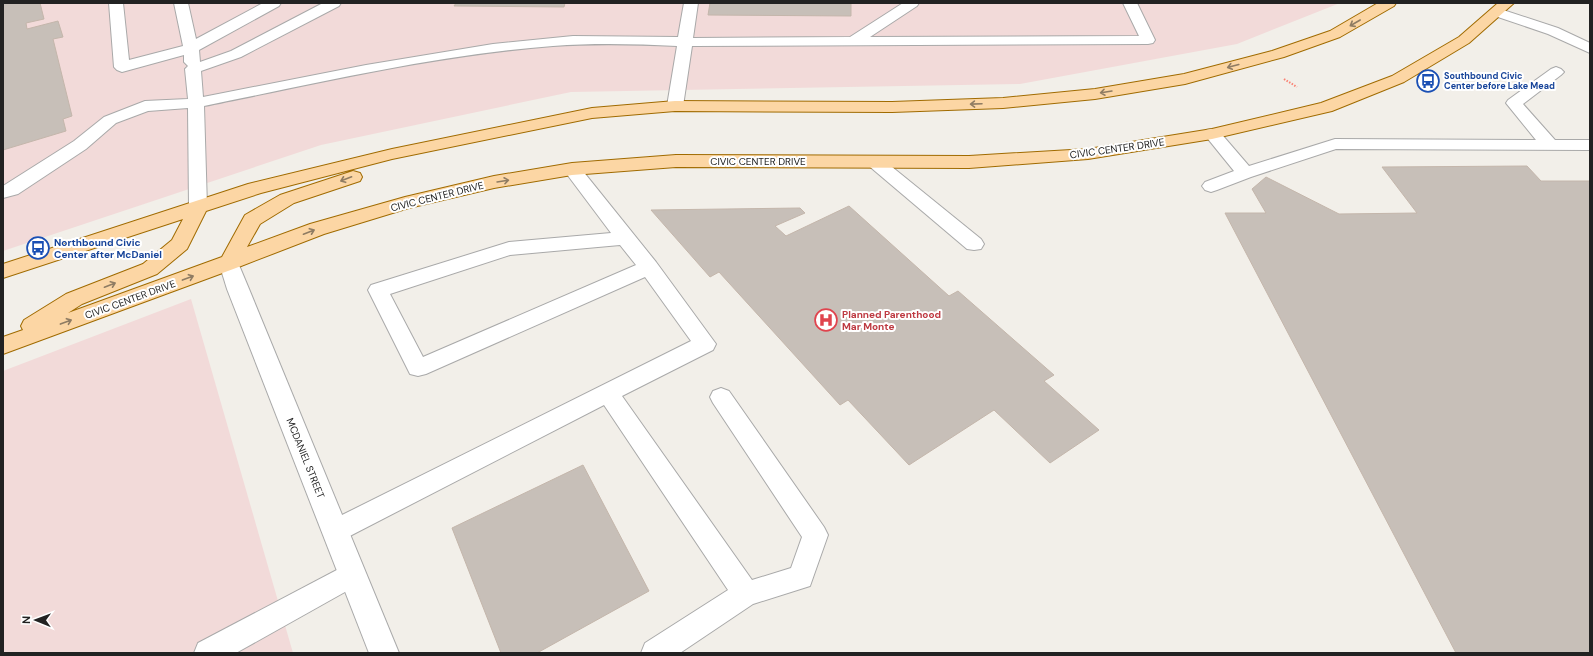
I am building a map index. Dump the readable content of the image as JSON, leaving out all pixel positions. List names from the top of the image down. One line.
{"streets":{"main road":["CIVIC CENTER DRIVE"],"street":["MCDANIEL STREET"]},"crossings":[["CIVIC CENTER DRIVE","MCDANIEL STREET"]],"places":{"bus stop":["Southbound Civic Center before Lake Mead","Northbound Civic Center after McDaniel"],"hospital":["Planned Parenthood Mar Monte"]},"north":"left"}
